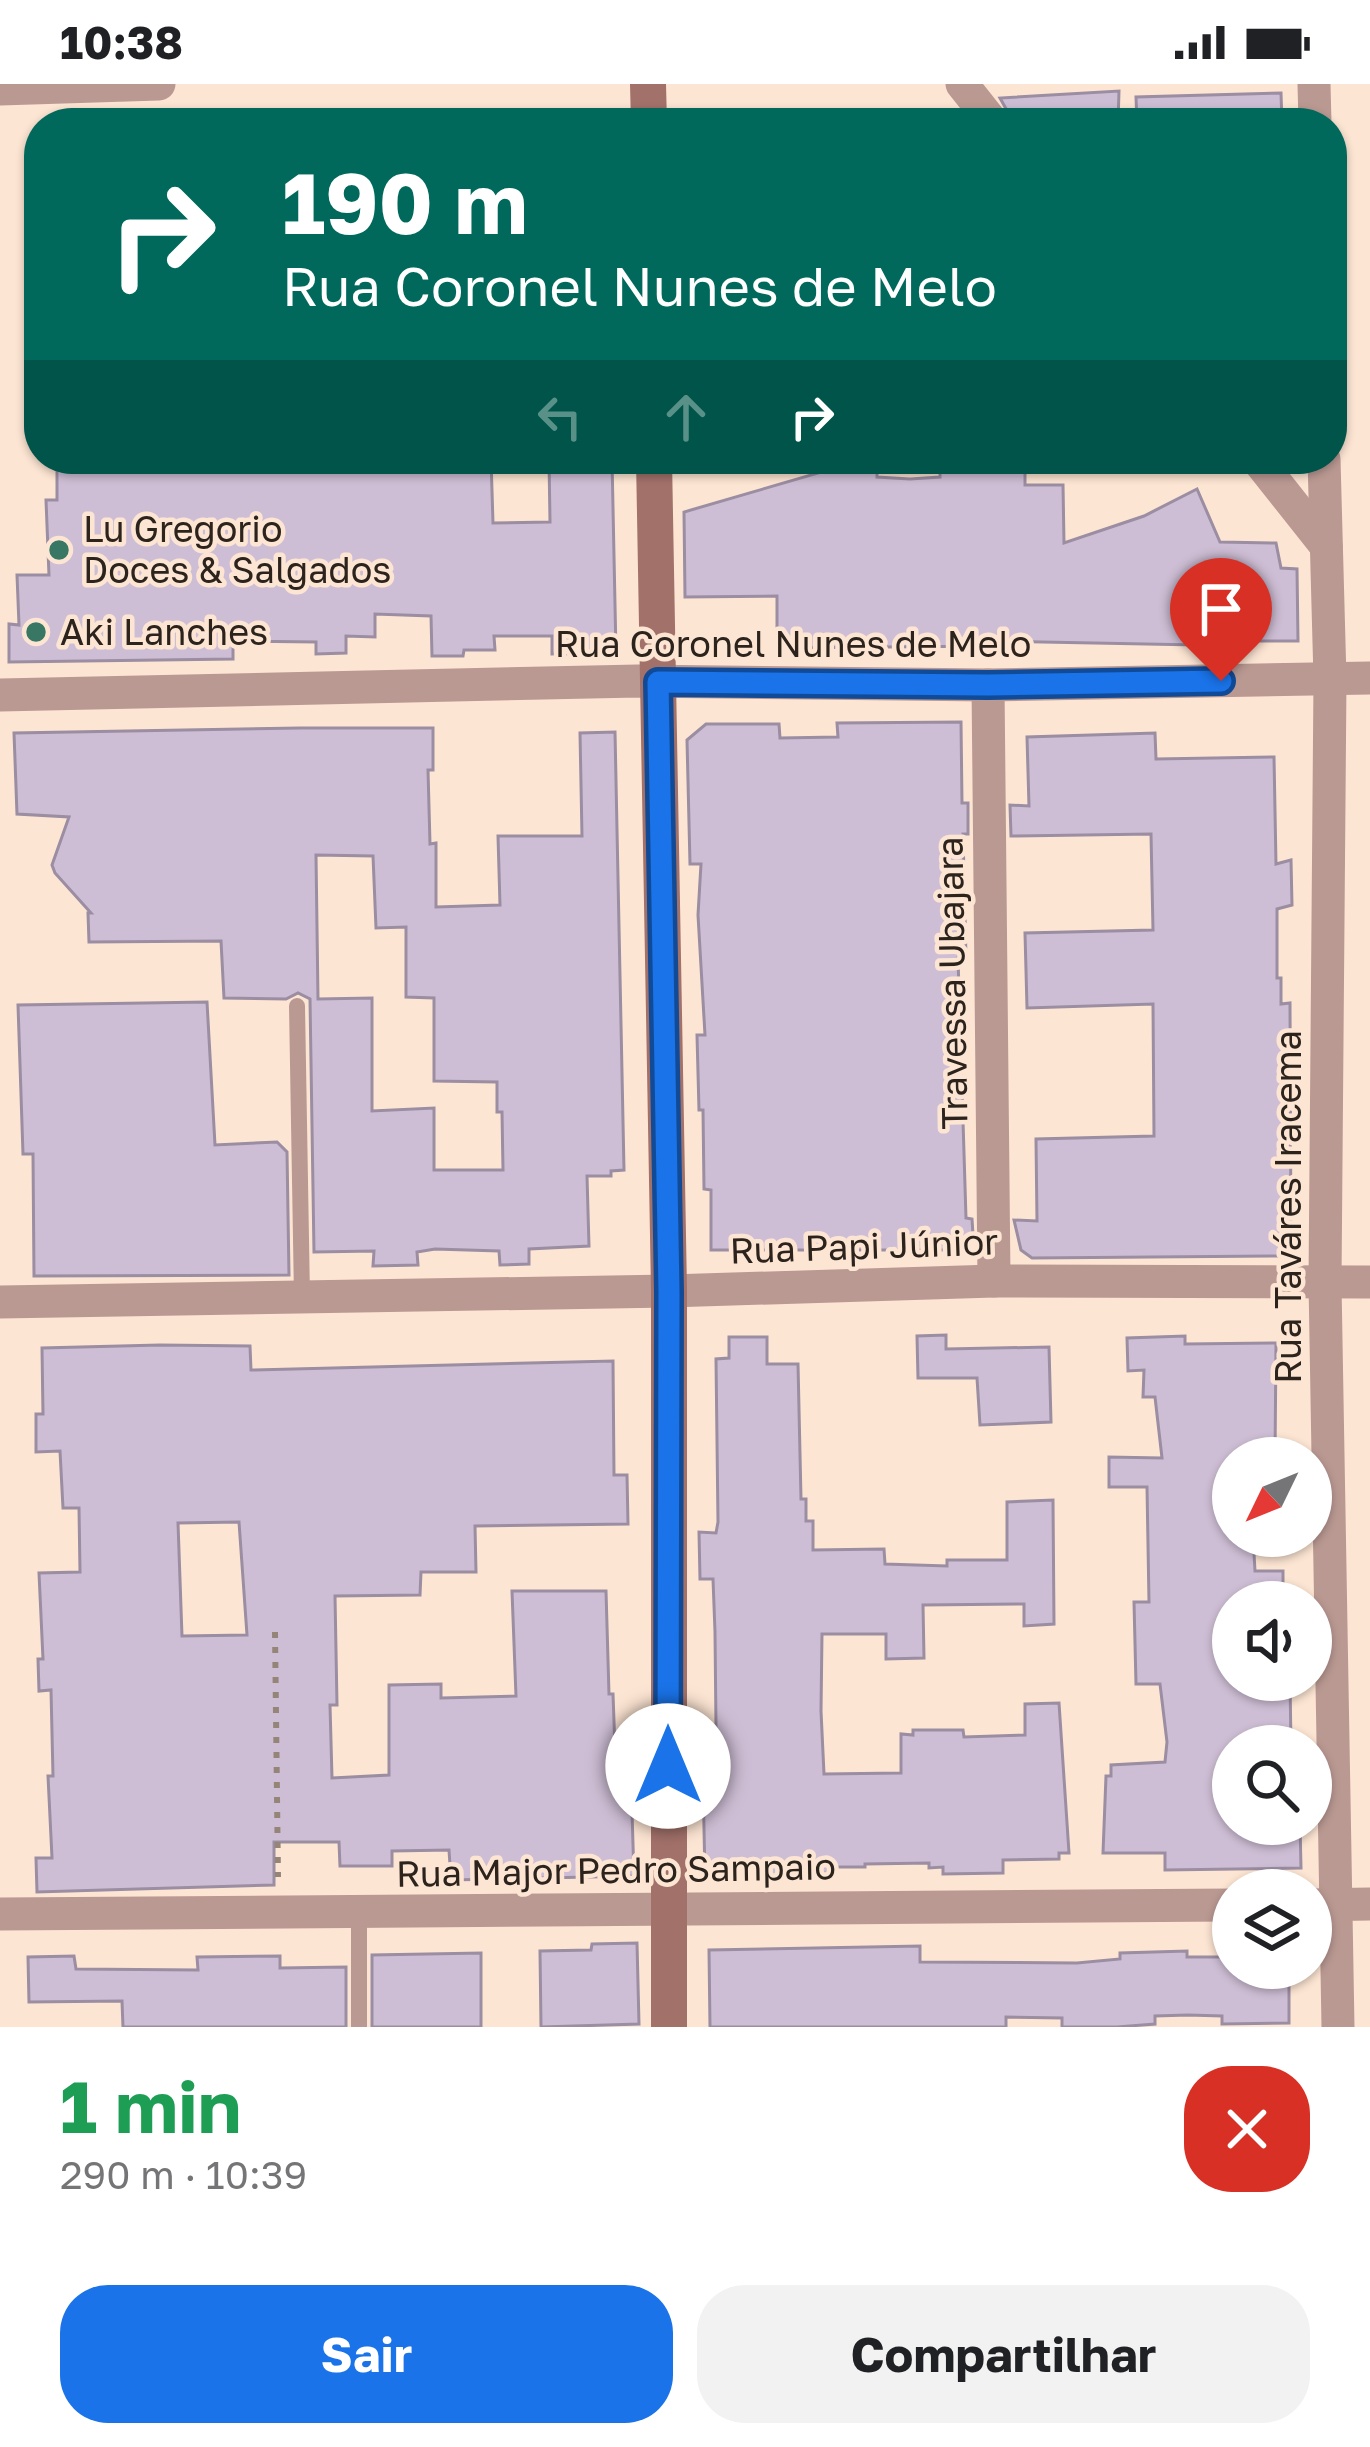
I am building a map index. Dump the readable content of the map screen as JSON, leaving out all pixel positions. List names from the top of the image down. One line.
{"streets":{"street":["Rua Coronel Nunes de Melo","Travessa Ubajara","Rua Taváres Iracema","Rua Papi Júnior","Rua Major Pedro Sampaio"]},"crossings":[["Rua Coronel Nunes de Melo","Travessa Ubajara"],["Rua Coronel Nunes de Melo","Rua Taváres Iracema"],["Travessa Ubajara","Rua Papi Júnior"],["Rua Taváres Iracema","Rua Papi Júnior"]],"places":["Lu Gregorio Doces & Salgados","Aki Lanches"],"north":"bottom left","page":{"status":"10:38","turn":["190 m","Rua Coronel Nunes de Melo"],"heading":["1 min","290 m · 10:39"],"buttons":["Sair","Compartilhar"]}}
